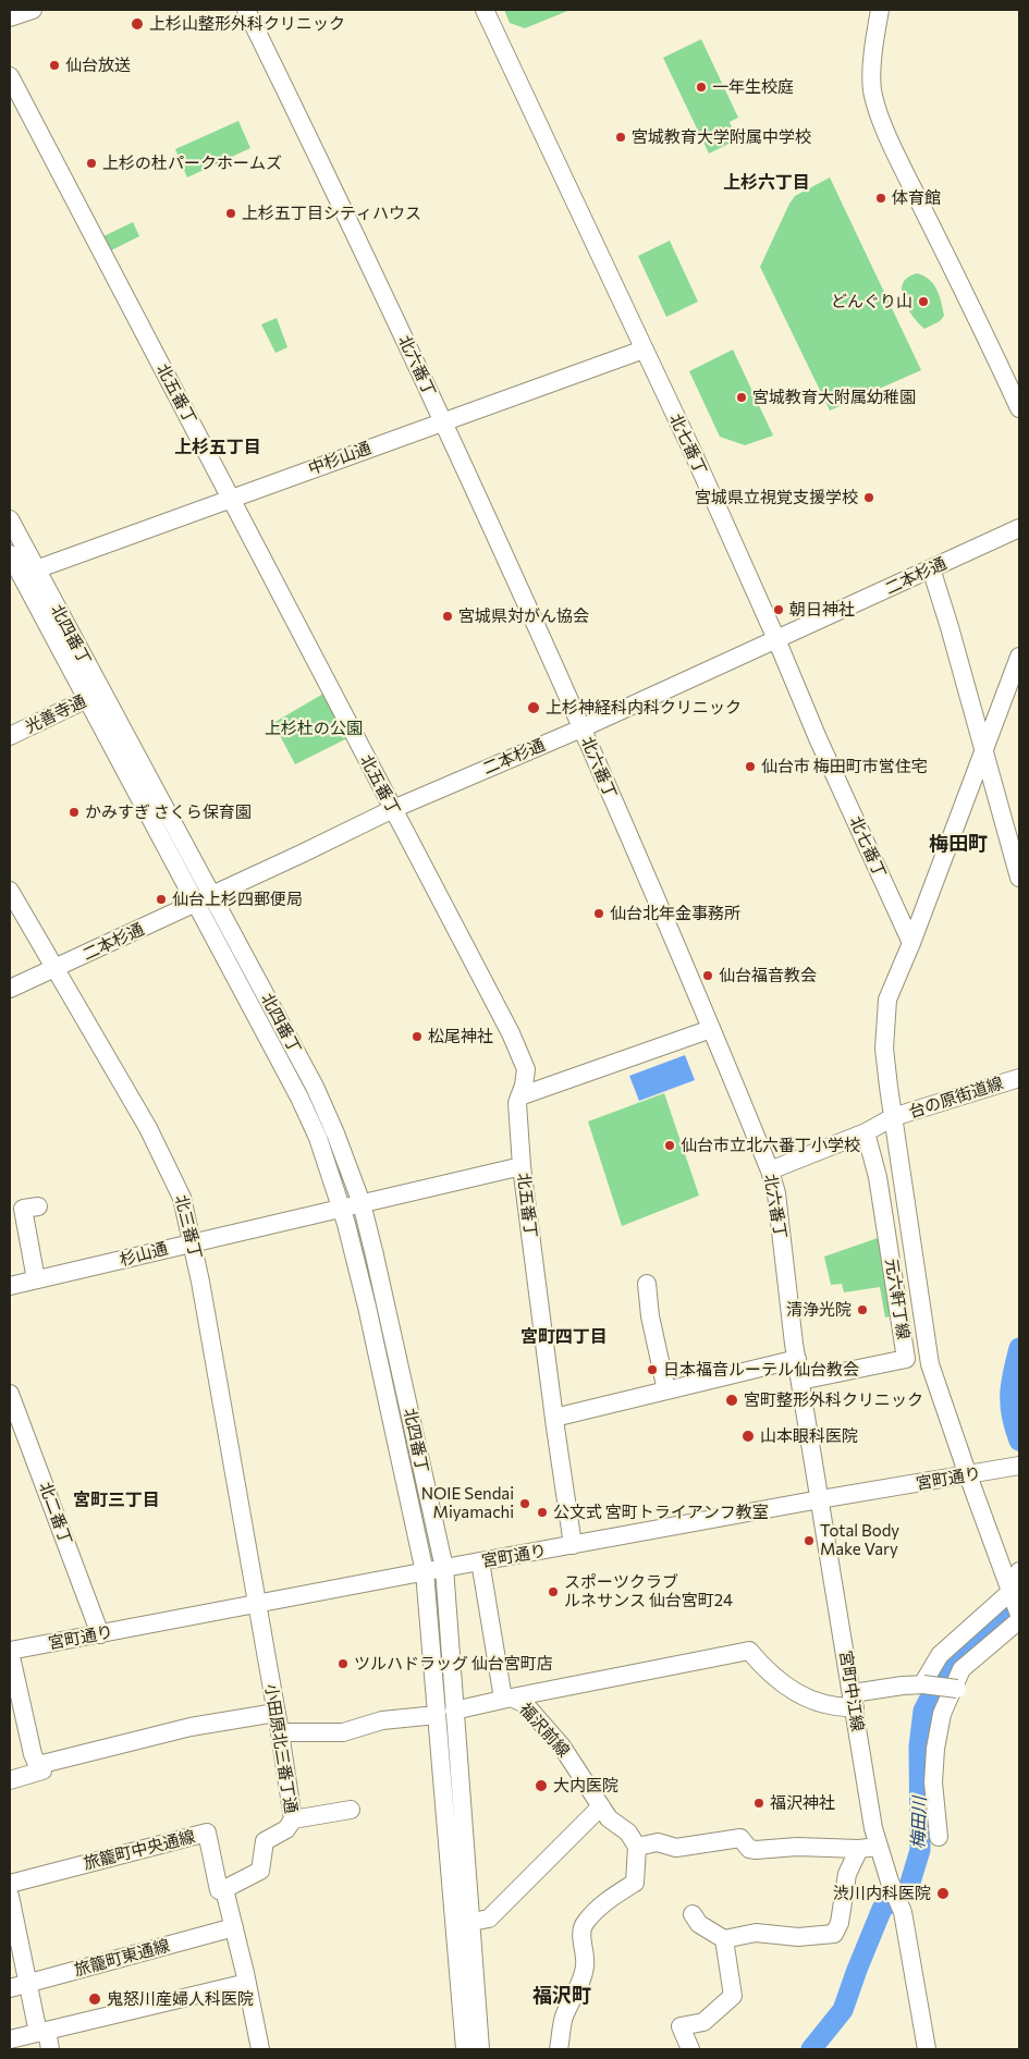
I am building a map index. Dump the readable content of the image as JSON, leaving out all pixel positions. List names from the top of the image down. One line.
{"streets":{"street":["北六番丁","北五番丁","北七番丁","中杉山通","二本杉通","北四番丁","光善寺通","台の原街道線","北三番丁","杉山通","元六軒丁線","宮町通り","北二番丁","宮町中江線","福沢前線","小田原北三番丁通","旅籠町中央通線","旅籠町東通線"]},"crossings":[["北六番丁","中杉山通"],["北六番丁","二本杉通"],["北六番丁","台の原街道線"],["北六番丁","元六軒丁線"],["北六番丁","宮町通り"],["北六番丁","宮町中江線"],["北五番丁","中杉山通"],["北五番丁","二本杉通"],["北五番丁","杉山通"],["北五番丁","宮町通り"],["北七番丁","中杉山通"],["北七番丁","二本杉通"],["中杉山通","北四番丁"],["二本杉通","北四番丁"],["二本杉通","北三番丁"],["北四番丁","光善寺通"],["北四番丁","杉山通"],["北四番丁","宮町通り"],["北四番丁","福沢前線"],["台の原街道線","元六軒丁線"],["北三番丁","杉山通"],["北三番丁","宮町通り"],["北三番丁","小田原北三番丁通"],["宮町通り","北二番丁"],["宮町通り","宮町中江線"],["宮町通り","小田原北三番丁通"],["小田原北三番丁通","旅籠町中央通線"]],"districts":["上杉六丁目","上杉五丁目","梅田町","宮町四丁目","宮町三丁目","福沢町"],"water":["梅田川"],"parks":["上杉杜の公園"],"places":["上杉山整形外科クリニック","仙台放送","一年生校庭","宮城教育大学附属中学校","上杉の杜パークホームズ","体育館","上杉五丁目シティハウス","どんぐり山","宮城教育大附属幼稚園","宮城県立視覚支援学校","朝日神社","宮城県対がん協会","上杉神経科内科クリニック","仙台市 梅田町市営住宅","かみすぎ さくら保育園","仙台上杉四郵便局","仙台北年金事務所","仙台福音教会","松尾神社","仙台市立北六番丁小学校","清浄光院","日本福音ルーテル仙台教会","宮町整形外科クリニック","山本眼科医院","NOIE Sendai Miyamachi","公文式 宮町トライアンフ教室","Total Body Make Vary","スポーツクラブ ルネサンス 仙台宮町24","ツルハドラッグ 仙台宮町店","大内医院","福沢神社","渋川内科医院","鬼怒川産婦人科医院"]}
